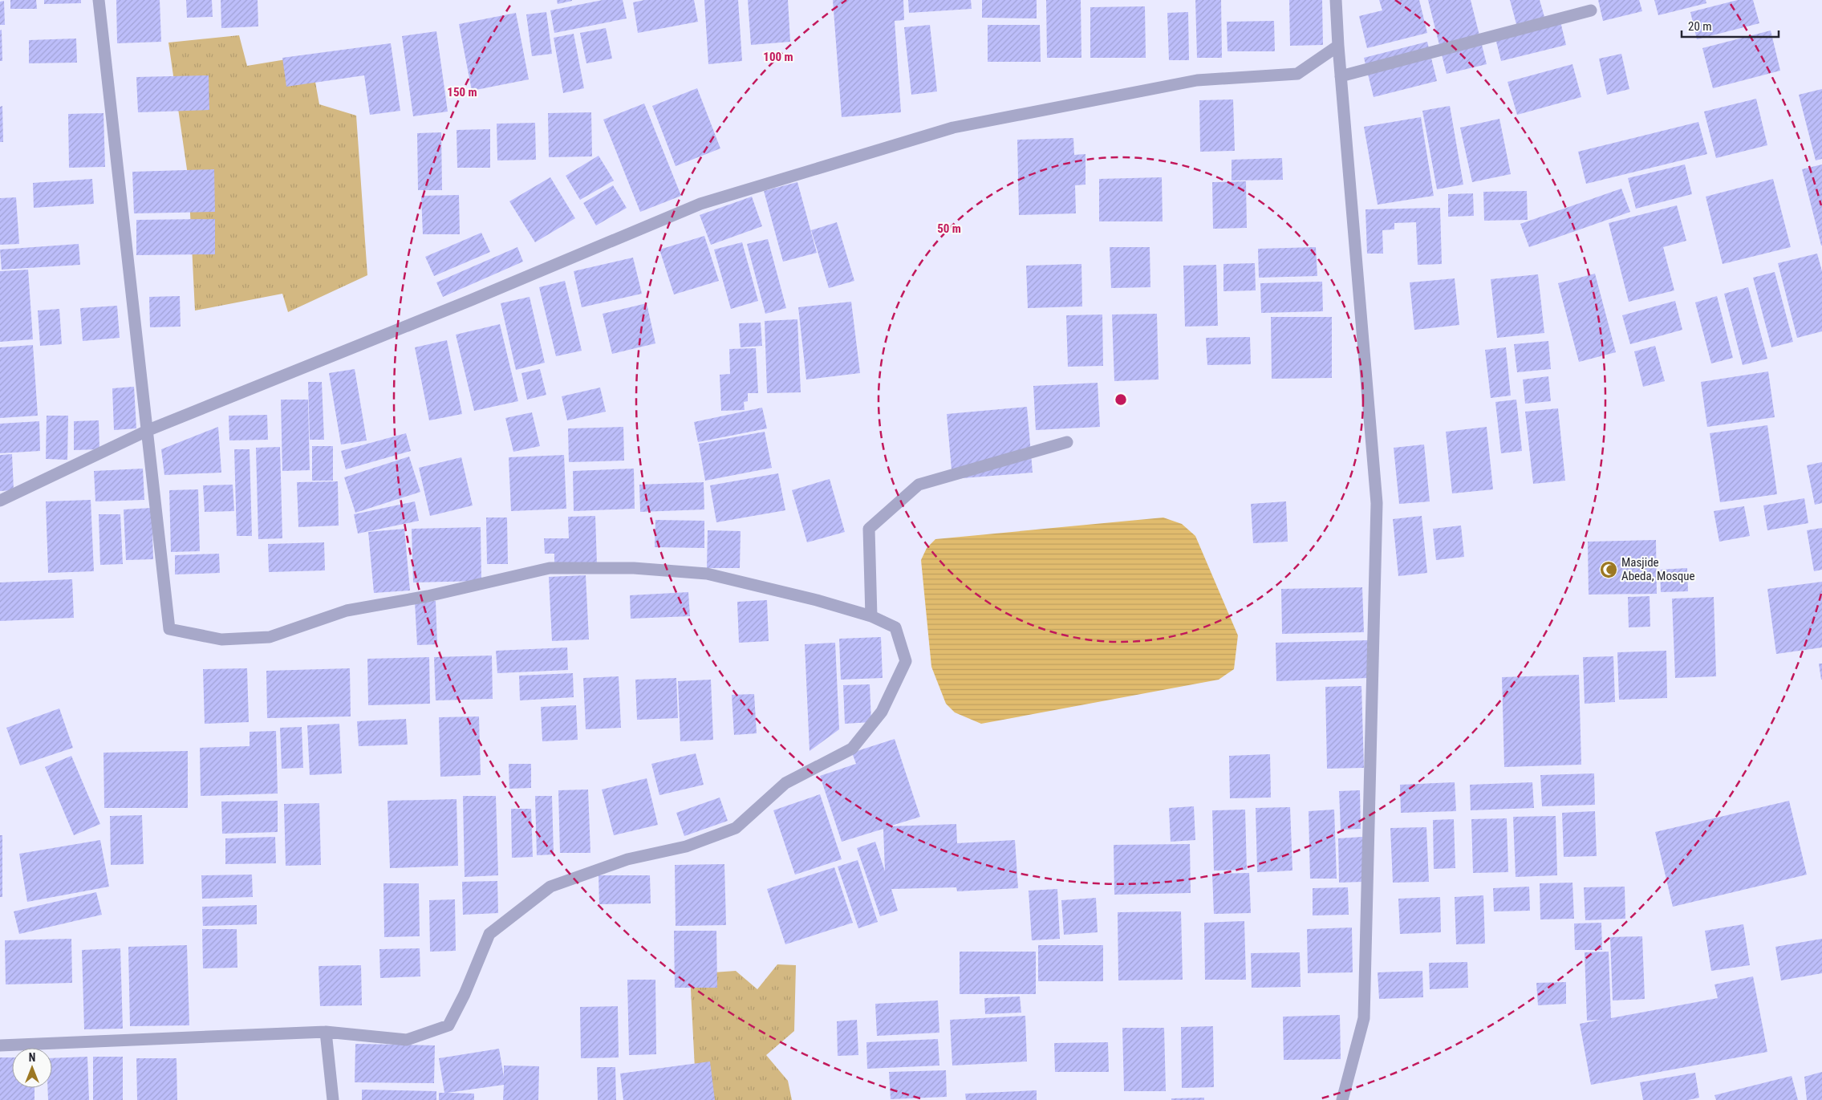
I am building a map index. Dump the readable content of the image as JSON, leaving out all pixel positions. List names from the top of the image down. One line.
{"places":{"mosque":["Masjide Abeda, Mosque"]},"scale_bar":"20 m","north":"top","rings":["100 m","150 m","50 m"]}
